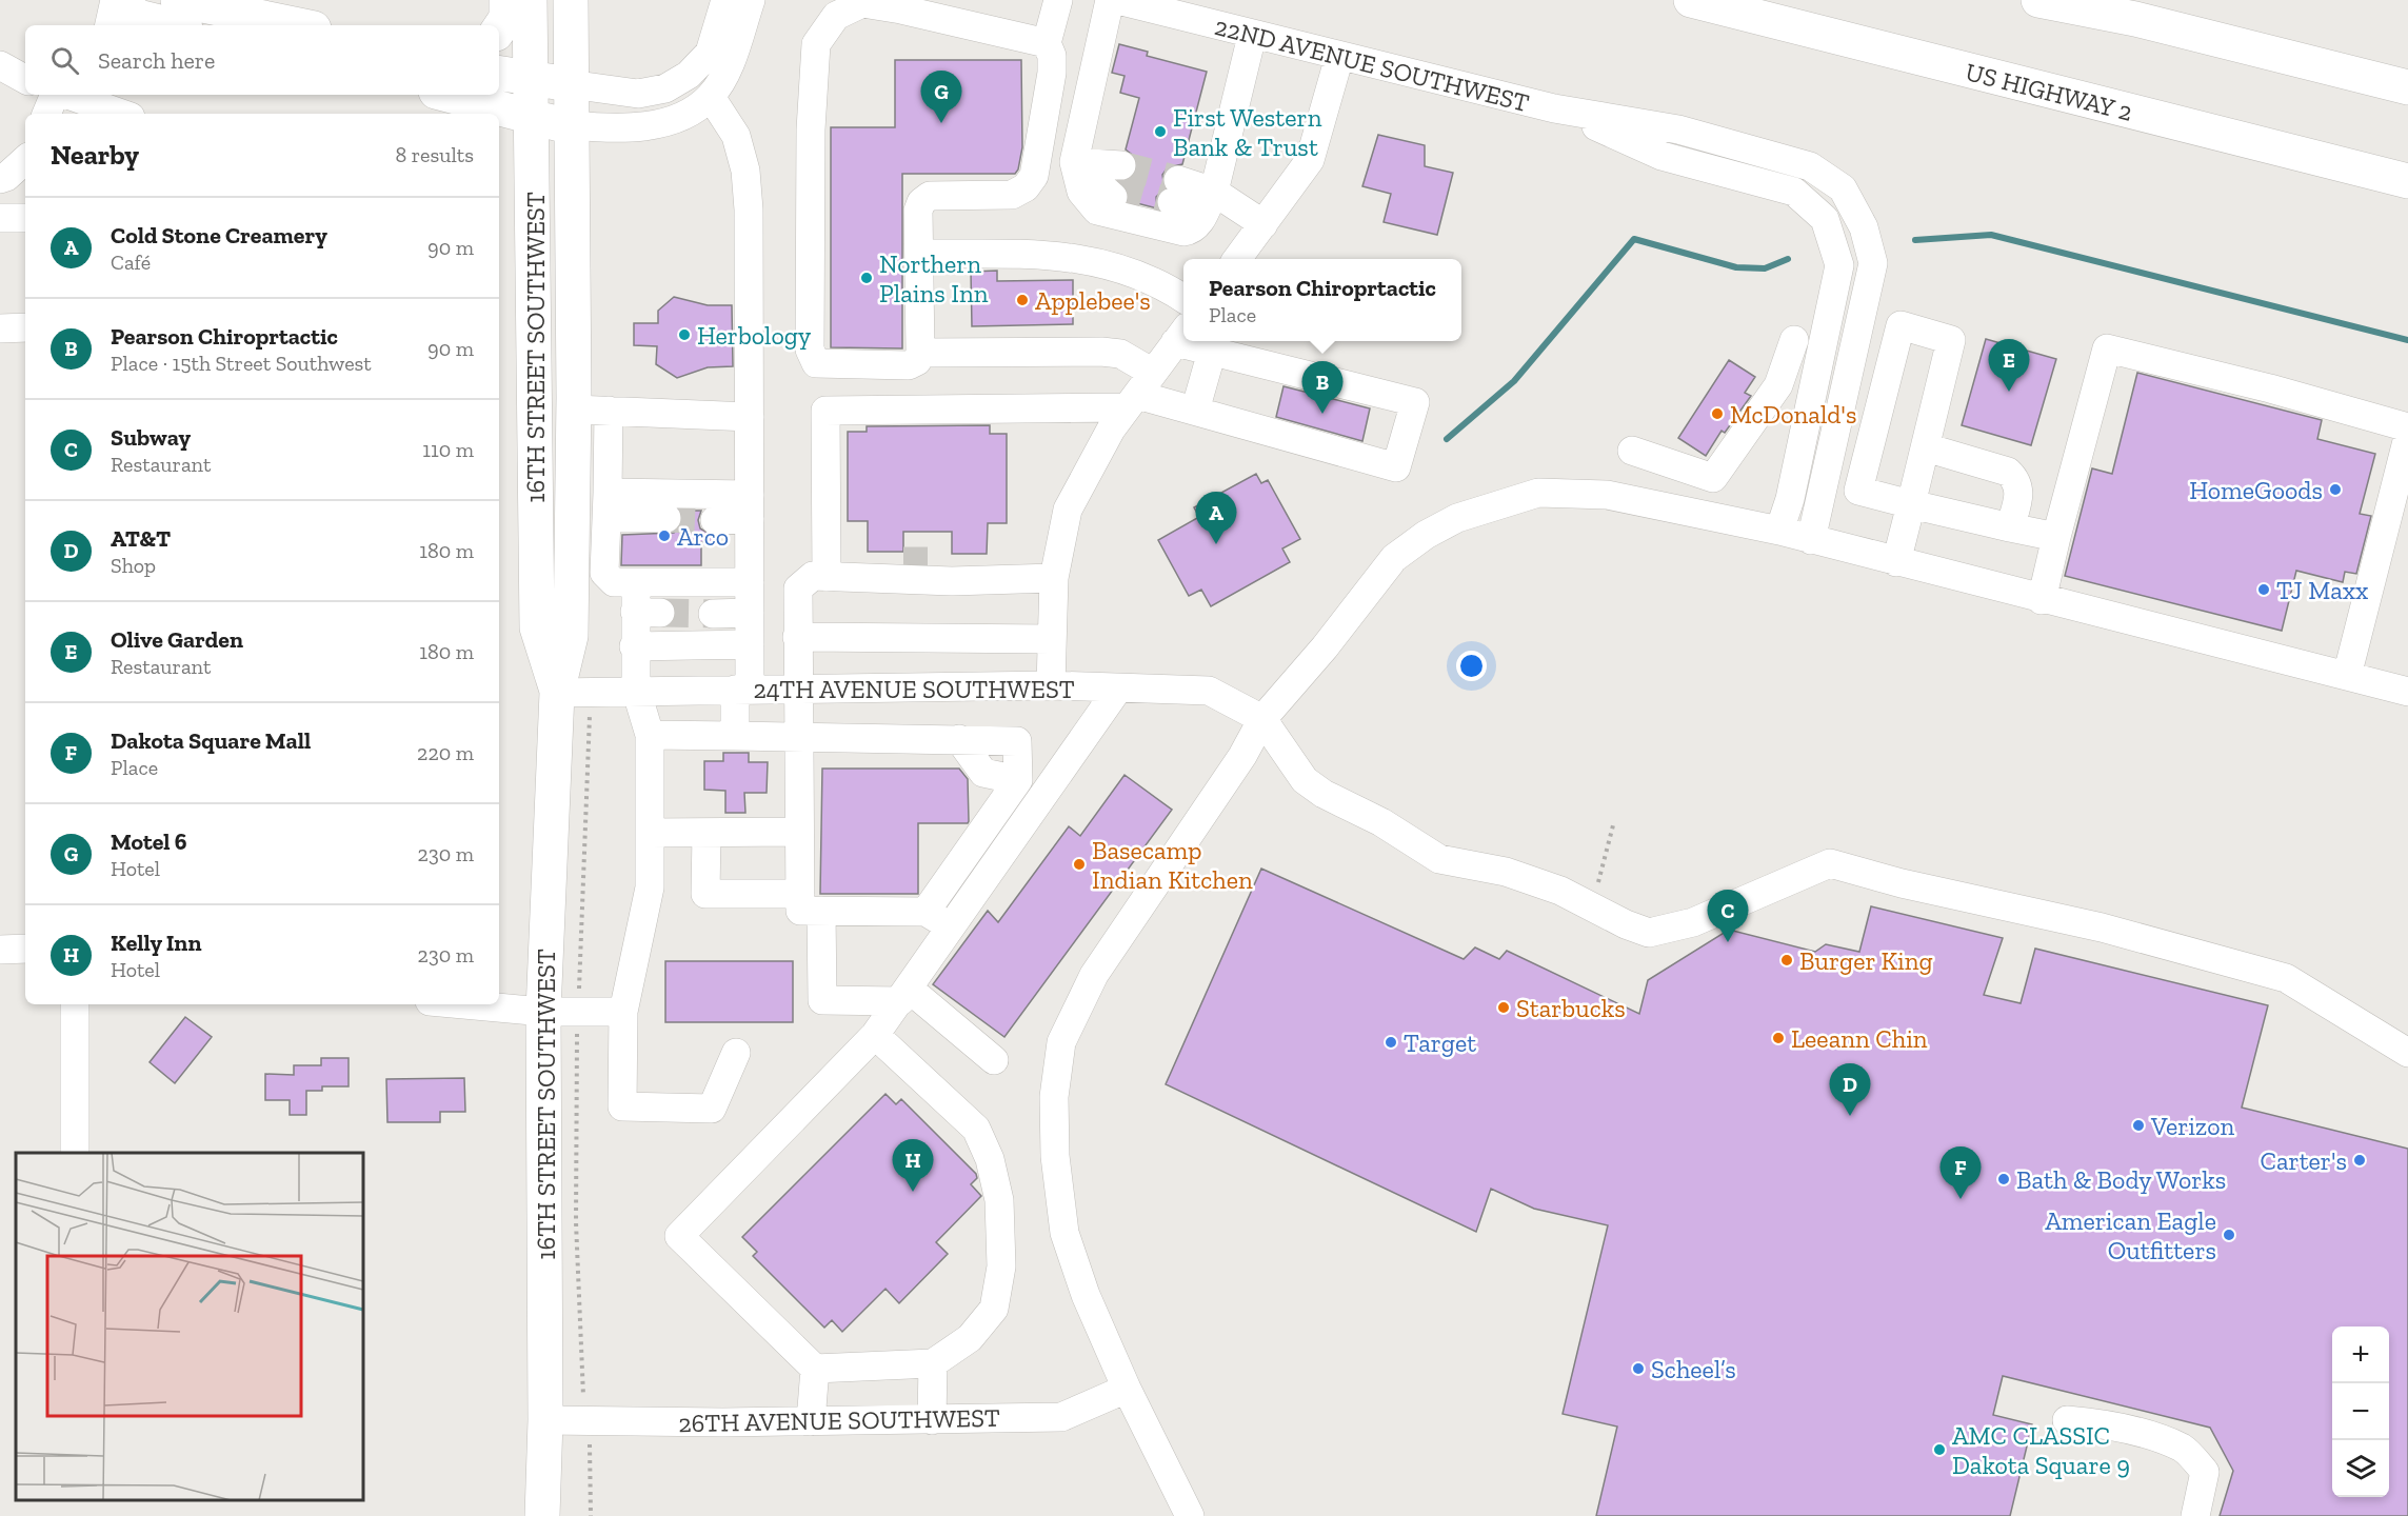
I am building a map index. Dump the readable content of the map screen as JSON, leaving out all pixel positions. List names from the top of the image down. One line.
{"streets":{"main road":["US HIGHWAY 2","16TH STREET SOUTHWEST"],"street":["22ND AVENUE SOUTHWEST","24TH AVENUE SOUTHWEST","26TH AVENUE SOUTHWEST"]},"crossings":[["16TH STREET SOUTHWEST","24TH AVENUE SOUTHWEST"],["16TH STREET SOUTHWEST","26TH AVENUE SOUTHWEST"]],"places":["First Western Bank & Trust","Northern Plains Inn","Applebee's","Herbology","McDonald's","HomeGoods","Arco","TJ Maxx","Basecamp Indian Kitchen","Burger King","Starbucks","Leeann Chin","Target","Verizon","Carter's","Bath & Body Works","American Eagle Outfitters","Scheel’s","AMC CLASSIC Dakota Square 9"],"page":{"search":"Search here","pins":["G","E","B","A","C","D","H","F"],"heading":["Nearby","8 results"],"list":[{"mark":"A","name":"Cold Stone Creamery","note":"Café","value":"90 m"},{"mark":"B","name":"Pearson Chiroprtactic","note":"Place · 15th Street Southwest","value":"90 m"},{"mark":"C","name":"Subway","note":"Restaurant","value":"110 m"},{"mark":"D","name":"AT&T","note":"Shop","value":"180 m"},{"mark":"E","name":"Olive Garden","note":"Restaurant","value":"180 m"},{"mark":"F","name":"Dakota Square Mall","note":"Place","value":"220 m"},{"mark":"G","name":"Motel 6","note":"Hotel","value":"230 m"},{"mark":"H","name":"Kelly Inn","note":"Hotel","value":"230 m"}],"popup":["Pearson Chiroprtactic","Place"],"map_buttons":["+","−"]}}
